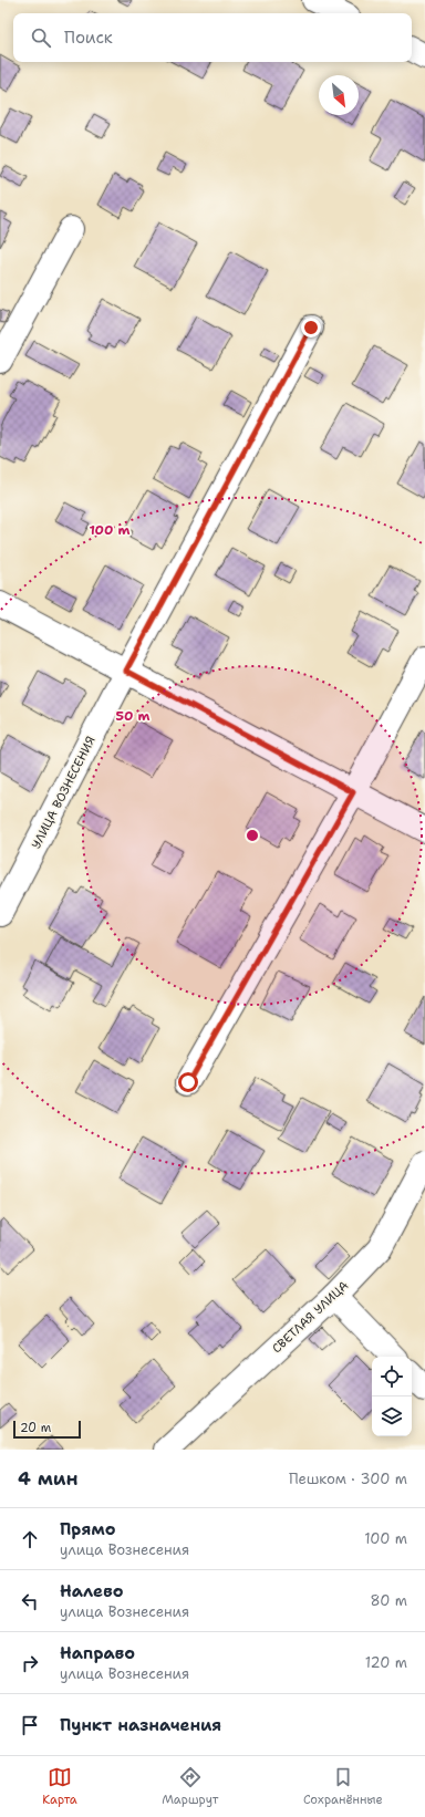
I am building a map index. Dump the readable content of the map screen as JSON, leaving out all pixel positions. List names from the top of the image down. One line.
{"streets":{"street":["УЛИЦА ВОЗНЕСЕНИЯ","СВЕТЛАЯ УЛИЦА"]},"scale_bar":"20 m","north":"bottom right","page":{"search":"Поиск","scale":"20 m","heading":["4 мин","Пешком · 300 m"],"list":[["Прямо","улица Вознесения","100 m"],["Налево","улица Вознесения","80 m"],["Направо","улица Вознесения","120 m"],"Пункт назначения"],"nav":["Карта","Маршрут","Сохранённые"]},"rings":["100 m","50 m"]}
